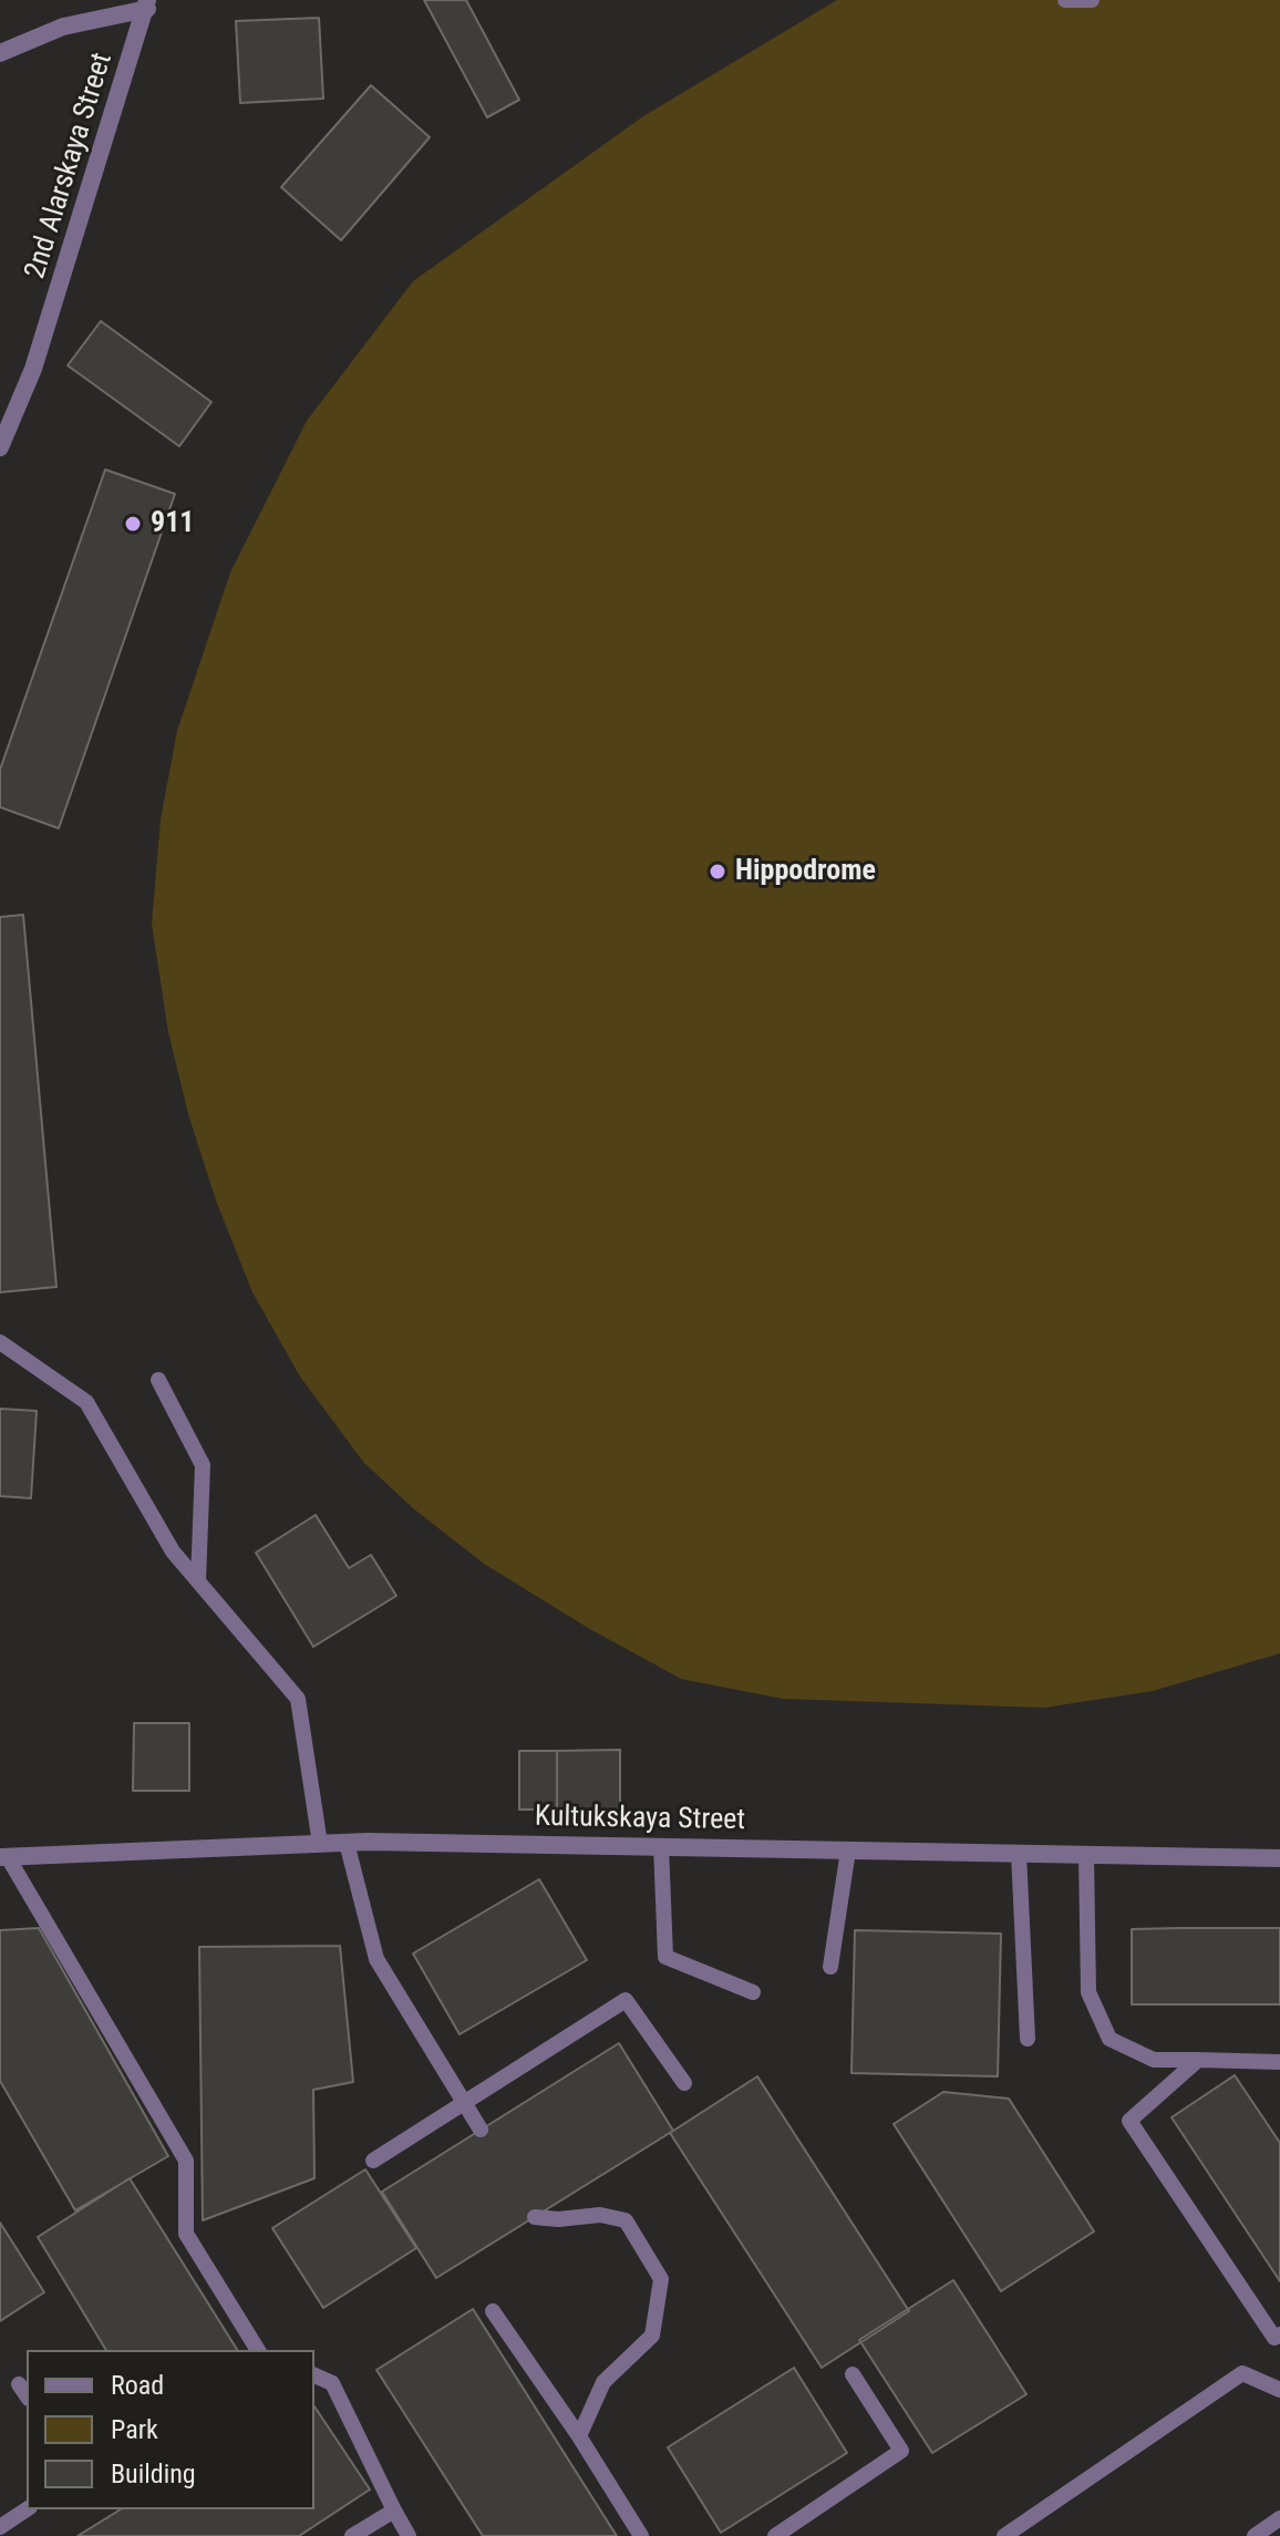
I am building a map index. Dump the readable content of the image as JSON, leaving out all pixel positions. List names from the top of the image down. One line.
{"streets":{"street":["2nd Alarskaya Street","Kultukskaya Street"]},"places":["911","Hippodrome"],"legend":["Road","Park","Building"]}
